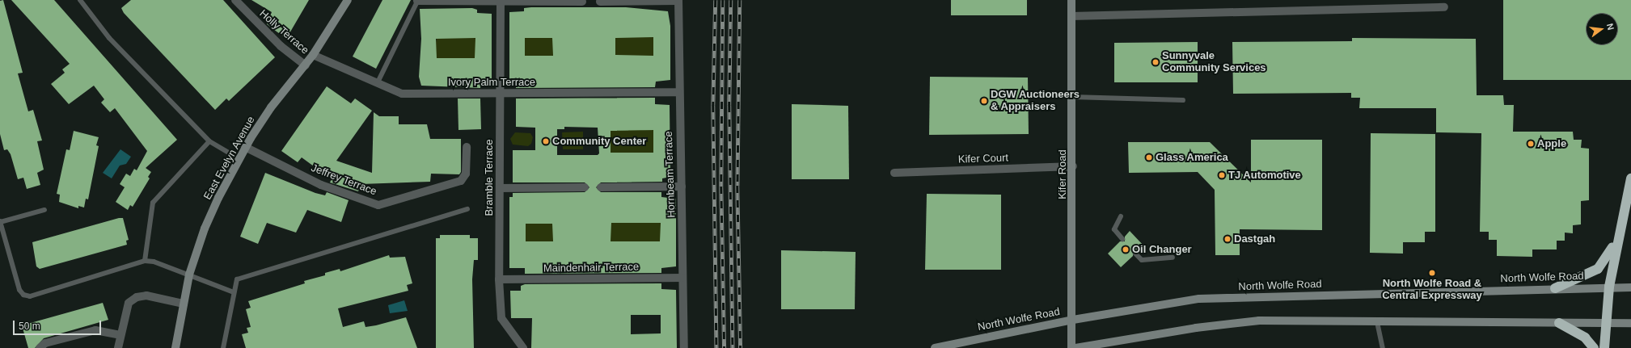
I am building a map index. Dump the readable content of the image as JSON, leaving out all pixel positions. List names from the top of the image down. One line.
{"streets":{"main road":["East Evelyn Avenue","Kifer Road","North Wolfe Road"],"street":["Holly Terrace","Ivory Palm Terrace","Kifer Court","Hornbeam Terrace","Bramble Terrace","Jeffrey Terrace","Maindenhair Terrace"]},"crossings":[["Holly Terrace","East Evelyn Avenue"],["Ivory Palm Terrace","East Evelyn Avenue"],["Ivory Palm Terrace","Hornbeam Terrace"],["Ivory Palm Terrace","Bramble Terrace"],["East Evelyn Avenue","Jeffrey Terrace"],["Kifer Court","Kifer Road"],["Hornbeam Terrace","Maindenhair Terrace"],["Kifer Road","North Wolfe Road"],["Bramble Terrace","Maindenhair Terrace"]],"places":["Sunnyvale Community Services","DGW Auctioneers & Appraisers","Community Center","Apple","Glass America","TJ Automotive","Dastgah","Oil Changer","North Wolfe Road & Central Expressway"],"scale_bar":"50 m","north":"right"}
